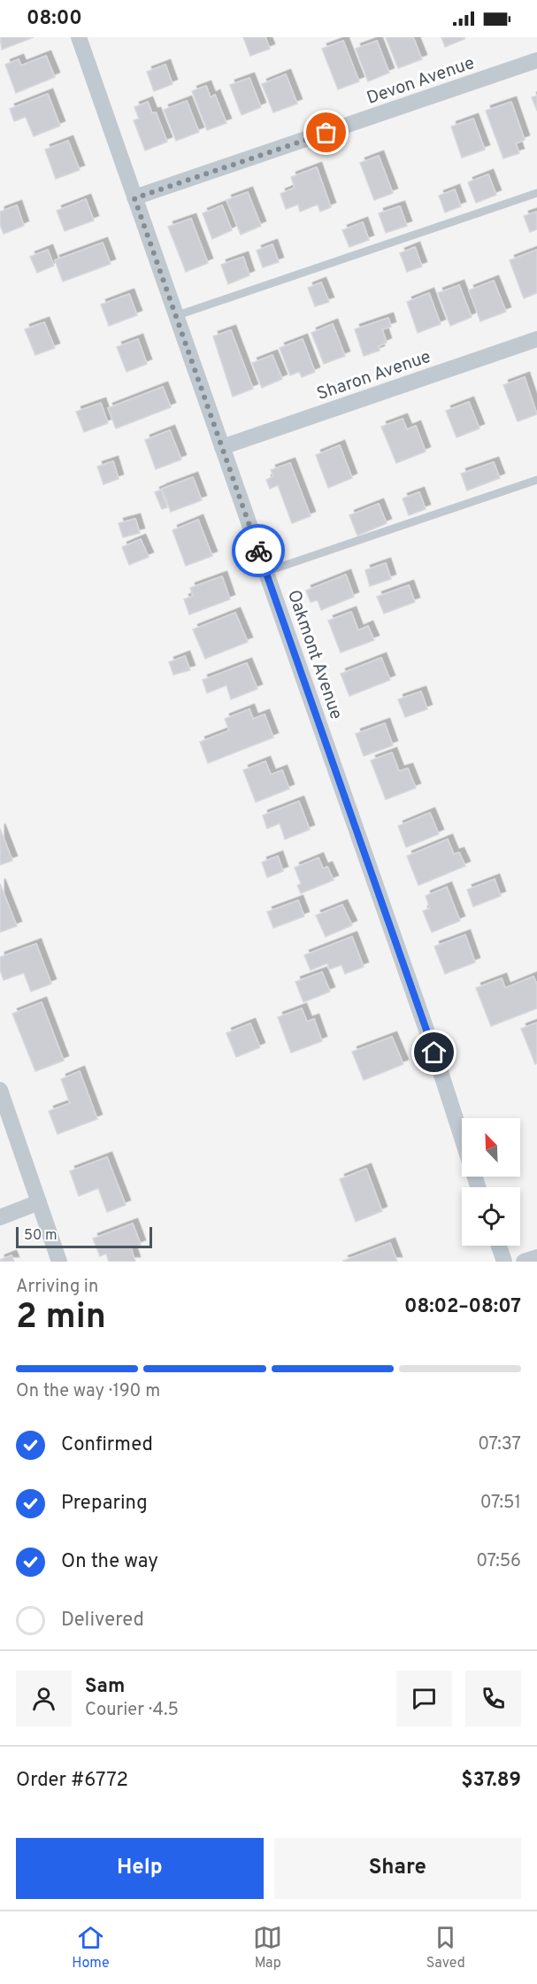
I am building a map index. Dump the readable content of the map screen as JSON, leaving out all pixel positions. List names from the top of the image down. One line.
{"streets":{"street":["Devon Avenue","Sharon Avenue","Oakmont Avenue"]},"crossings":[["Devon Avenue","Oakmont Avenue"],["Sharon Avenue","Oakmont Avenue"]],"scale_bar":"50 m","north":"top left","page":{"status":"08:00","scale":"50 m","heading":["2 min","Arriving in","08:02–08:07"],"panel":["Sam","Courier · 4.5","Order #6772","$37.89"],"bar":"On the way · 190 m","list":[["Confirmed","07:37"],["Preparing","07:51"],["On the way","07:56"],"Delivered"],"buttons":["Help","Share"],"tabs":["Home","Map","Saved"]}}
